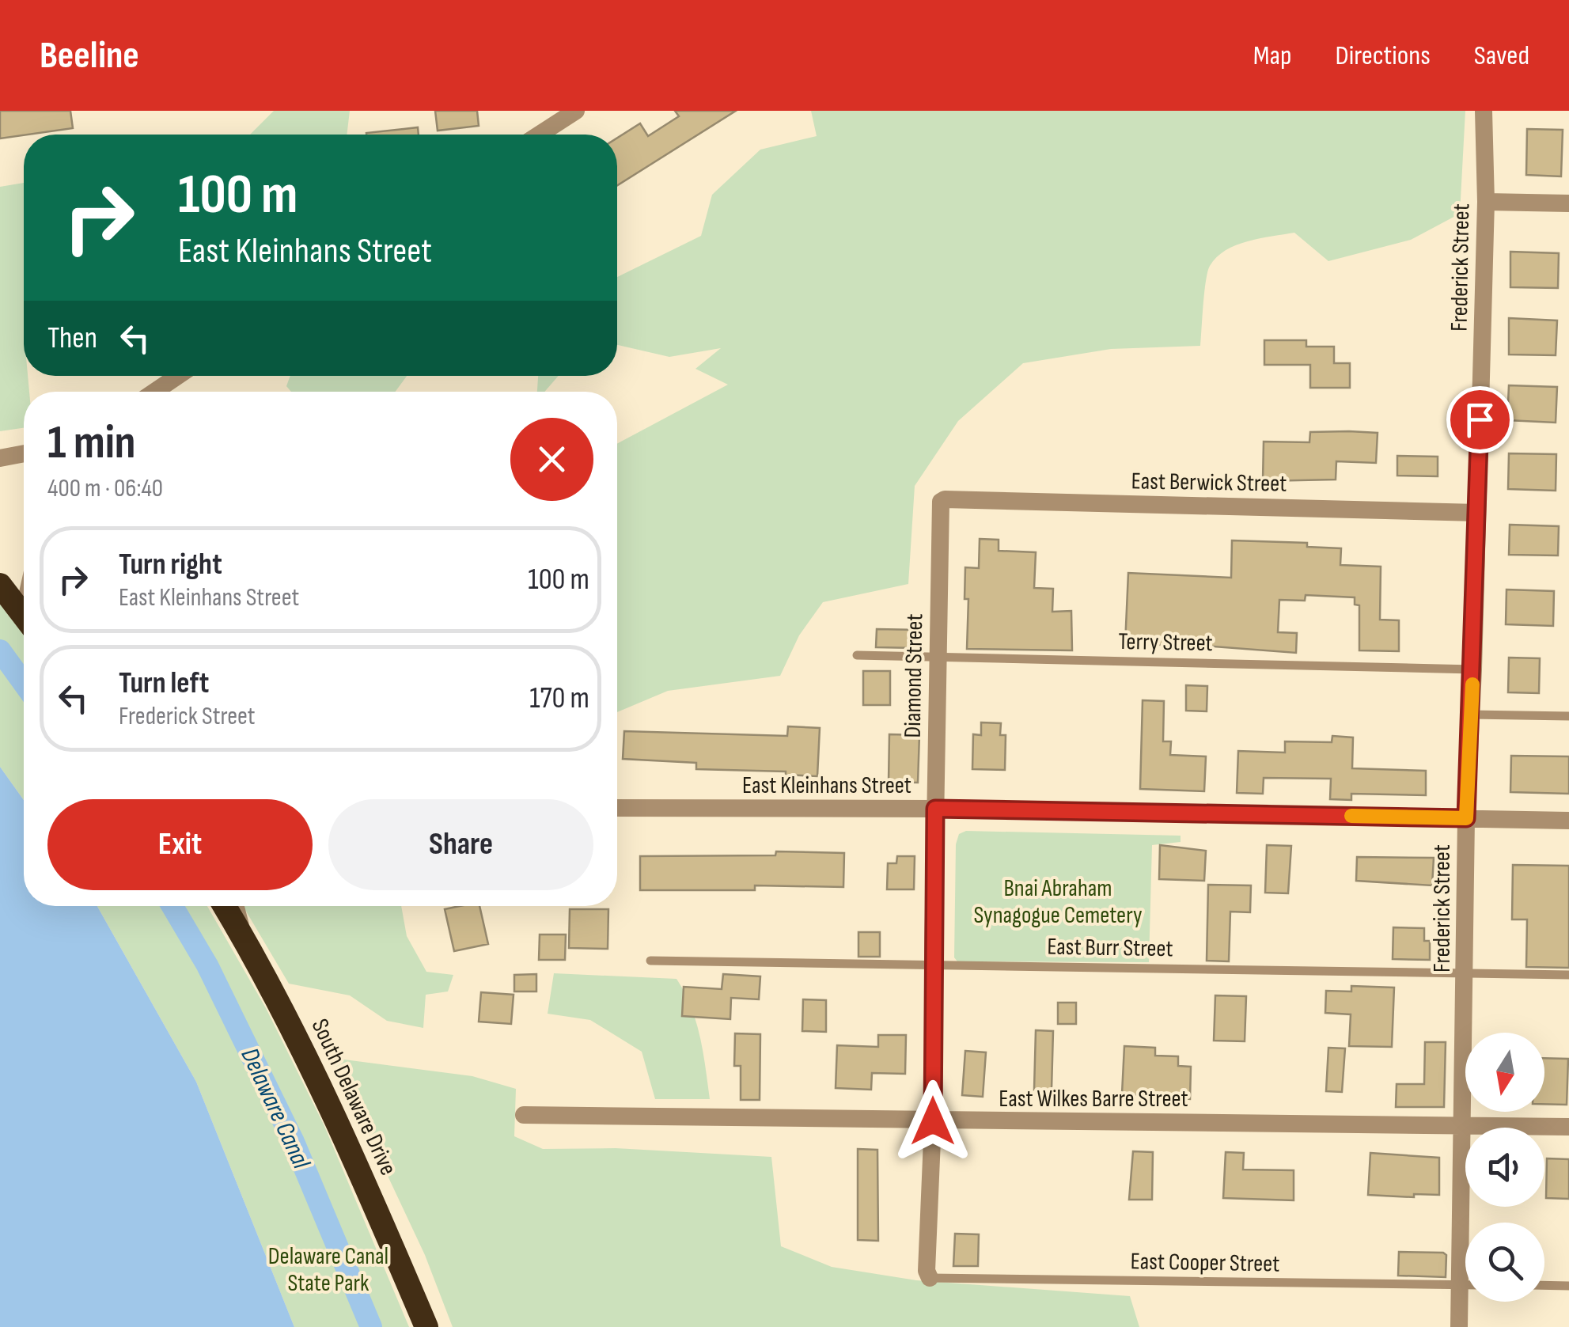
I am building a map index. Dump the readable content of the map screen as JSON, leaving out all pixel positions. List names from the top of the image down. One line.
{"streets":{"highway":["South Delaware Drive"],"street":["Frederick Street","East Berwick Street","Diamond Street","East Kleinhans Street","East Wilkes Barre Street"],"lane":["Terry Street","East Burr Street","East Cooper Street"]},"crossings":[["Frederick Street","East Berwick Street"],["Frederick Street","Terry Street"],["Frederick Street","East Kleinhans Street"],["Frederick Street","East Burr Street"],["Frederick Street","East Wilkes Barre Street"],["Frederick Street","East Cooper Street"],["East Berwick Street","Diamond Street"],["Terry Street","Diamond Street"],["Diamond Street","East Kleinhans Street"],["Diamond Street","East Burr Street"],["Diamond Street","East Wilkes Barre Street"],["Diamond Street","East Cooper Street"]],"water":["Delaware Canal"],"parks":["Bnai Abraham Synagogue Cemetery","Delaware Canal State Park"],"north":"bottom","page":{"header":"Beeline","nav":["Map","Directions","Saved"],"turn":["100 m","East Kleinhans Street"],"then":"Then","heading":["1 min","400 m · 06:40"],"list":[{"name":"Turn right","note":"East Kleinhans Street","value":"100 m"},{"name":"Turn left","note":"Frederick Street","value":"170 m"}],"buttons":["Exit","Share"]}}
